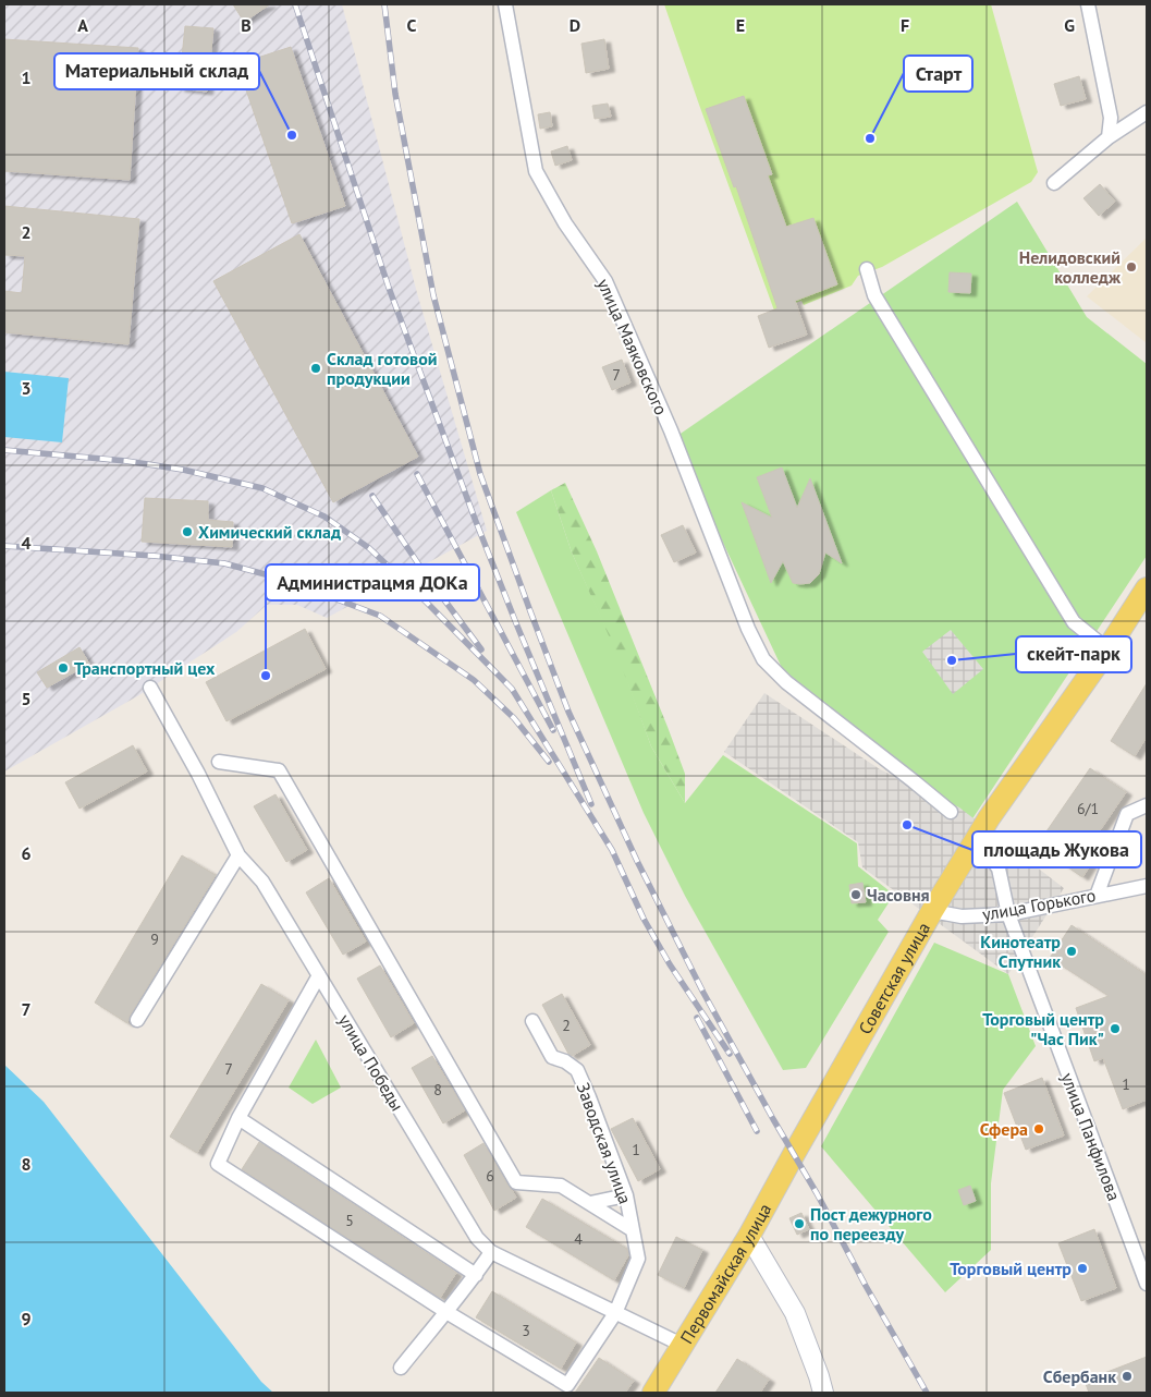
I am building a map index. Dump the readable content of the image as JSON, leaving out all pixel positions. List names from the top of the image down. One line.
{"streets":{"main road":["Советская улица","Первомайская улица"],"street":["улица Маяковского","улица Горького","улица Победы","улица Панфилова","Заводская улица"]},"crossings":[["улица Горького","Советская улица"],["улица Горького","улица Панфилова"],["Советская улица","улица Панфилова"],["Советская улица","Первомайская улица"],["улица Победы","Заводская улица"],["улица Победы","Первомайская улица"]],"places":["Материальный склад","Старт","Нелидовский колледж","Склад готовой продукции","Химический склад","скейт-парк","Транспортный цех","Администрацмя ДОКа","площадь Жукова","Часовня","Кинотеатр Спутник","Торговый центр \"Час Пик\"","Сфера","Пост дежурного по переезду","Торговый центр","Сбербанк"],"house_numbers":["7","6/1","9","2","7","1","8","1","6","5","4","3"],"grid":{"columns":["A","B","C","D","E","F","G"],"rows":["1","2","3","4","5","6","7","8","9"]}}
